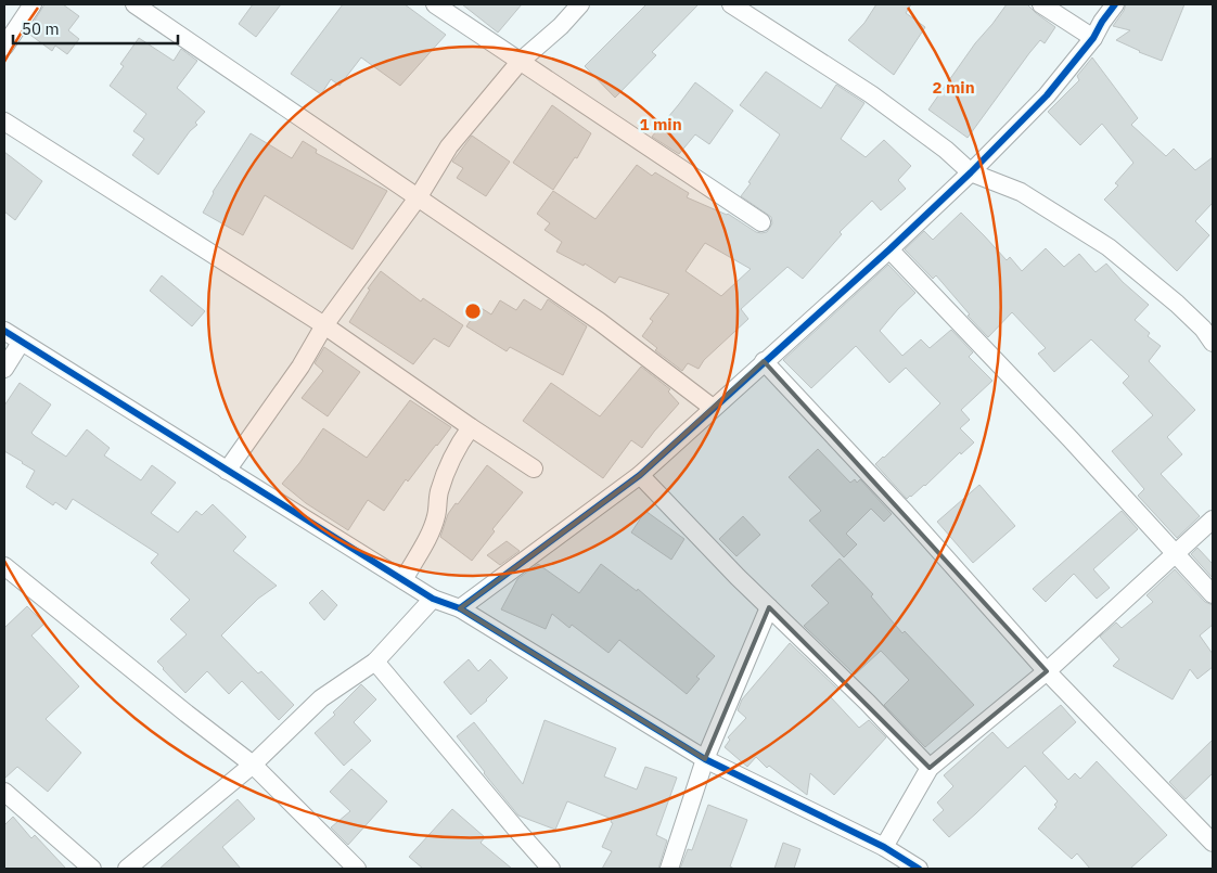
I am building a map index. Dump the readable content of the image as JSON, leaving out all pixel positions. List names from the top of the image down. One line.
{"scale_bar":"50 m","rings":["2 min","1 min"]}
